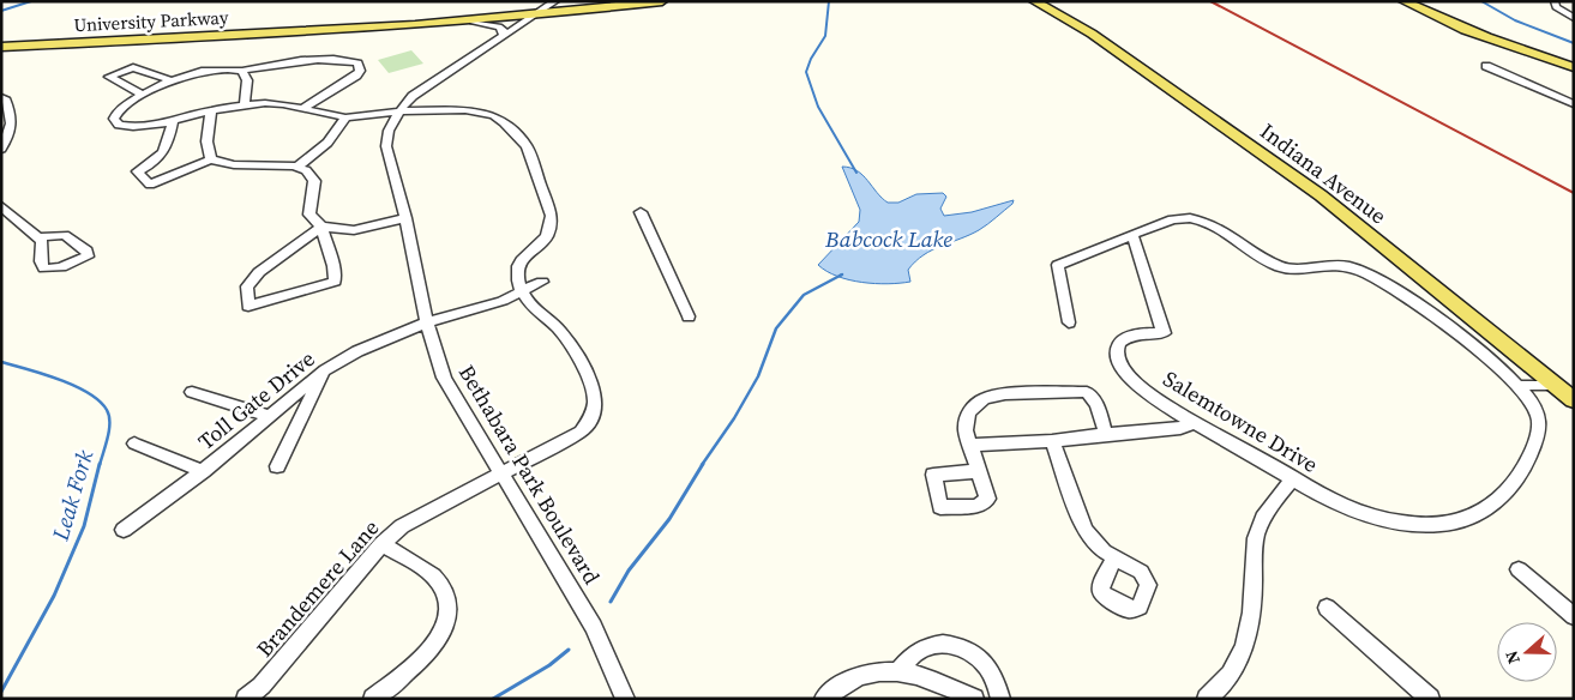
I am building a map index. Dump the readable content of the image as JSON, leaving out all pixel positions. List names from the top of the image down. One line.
{"streets":{"main road":["University Parkway","Indiana Avenue"],"street":["Toll Gate Drive","Salemtowne Drive","Bethabara Park Boulevard","Brandemere Lane"]},"crossings":[["University Parkway","Bethabara Park Boulevard"],["Toll Gate Drive","Bethabara Park Boulevard"],["Toll Gate Drive","Brandemere Lane"],["Bethabara Park Boulevard","Brandemere Lane"]],"water":["Babcock Lake","Leak Fork"],"north":"left"}
